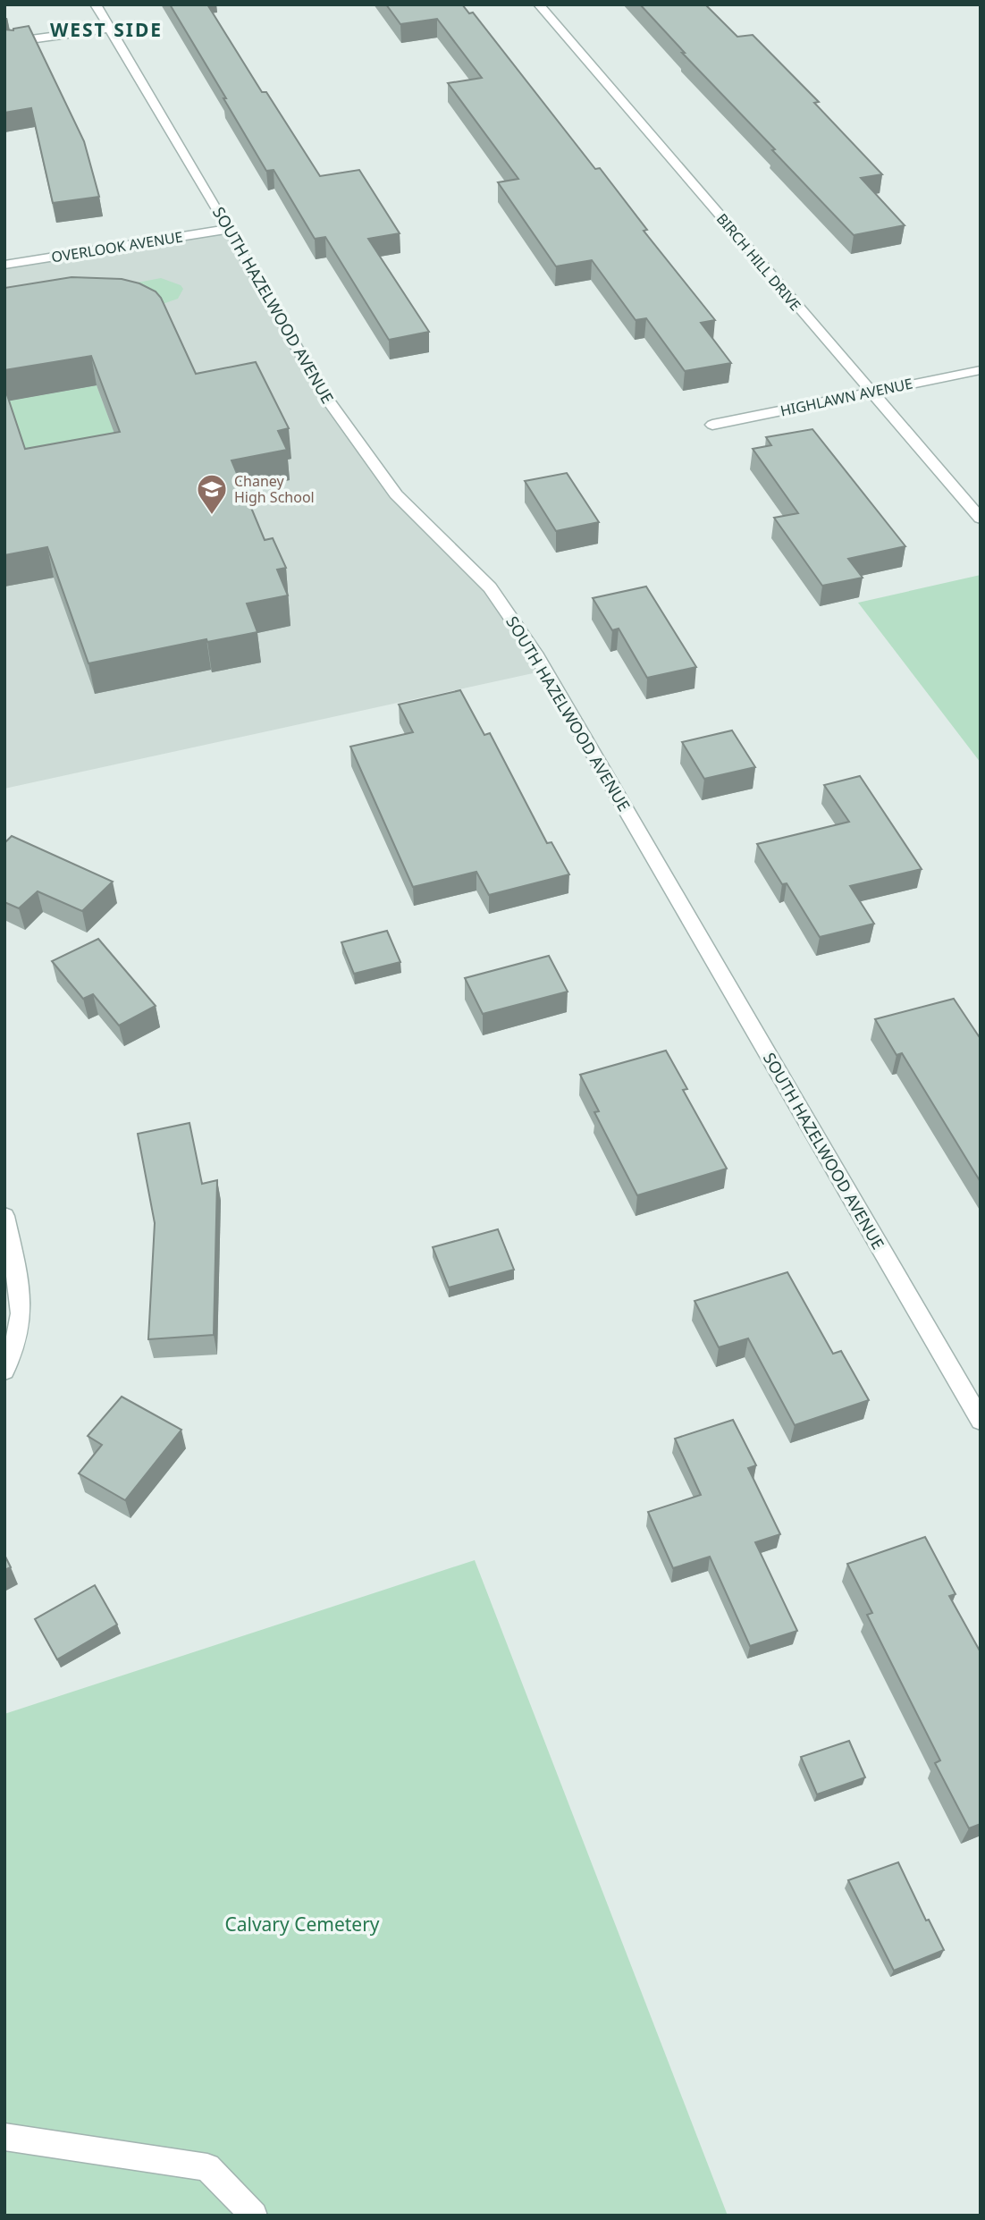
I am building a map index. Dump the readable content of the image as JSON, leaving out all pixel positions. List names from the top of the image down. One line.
{"streets":{"street":["OVERLOOK AVENUE","BIRCH HILL DRIVE","SOUTH HAZELWOOD AVENUE","HIGHLAWN AVENUE"]},"crossings":[["OVERLOOK AVENUE","SOUTH HAZELWOOD AVENUE"],["BIRCH HILL DRIVE","HIGHLAWN AVENUE"]],"districts":["WEST SIDE"],"parks":["Calvary Cemetery"],"places":{"school or university":["Chaney High School"]}}
